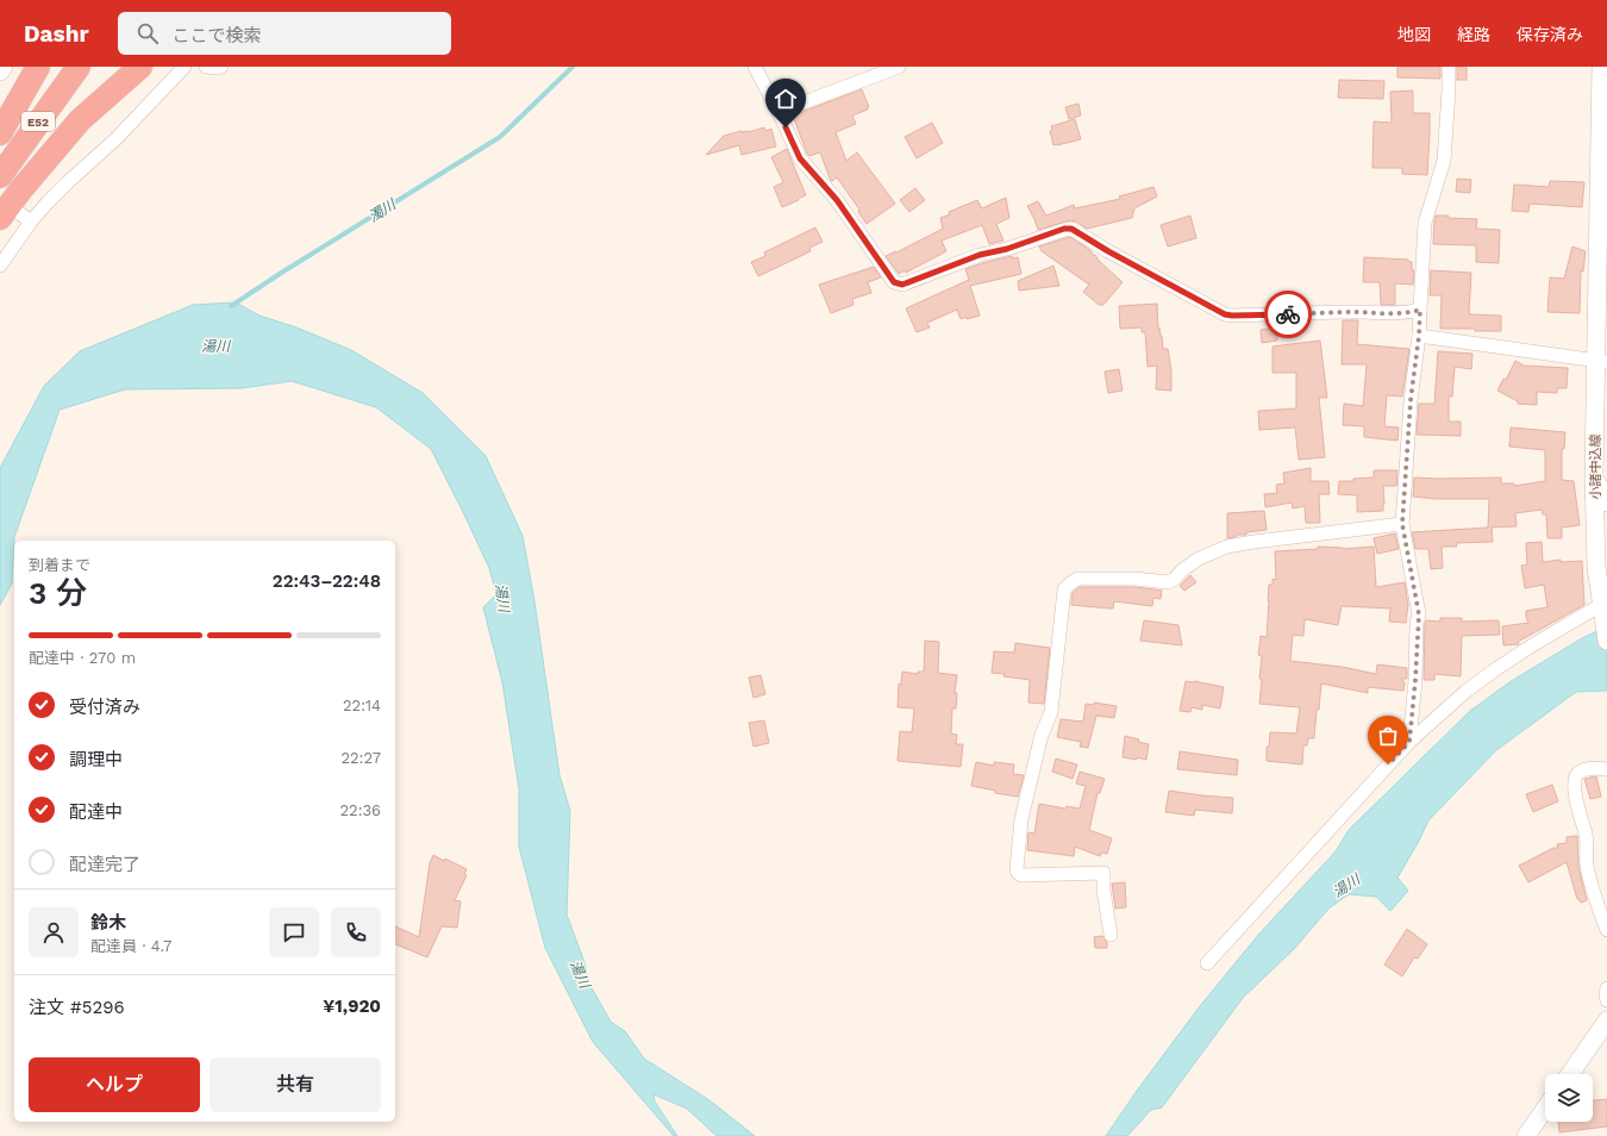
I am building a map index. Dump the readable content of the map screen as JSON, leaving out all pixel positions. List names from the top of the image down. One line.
{"streets":{"highway":["E52"],"main road":["小諸中込線"]},"water":["濁川","湯川"],"page":{"header":"Dashr","search":"ここで検索","nav":["地図","経路","保存済み"],"heading":["3 分","到着まで","22:43–22:48"],"panel":["鈴木","配達員 · 4.7","注文 #5296","¥1,920"],"bar":"配達中 · 270 m","list":[["受付済み","22:14"],["調理中","22:27"],["配達中","22:36"],"配達完了"],"buttons":["ヘルプ","共有"]}}
